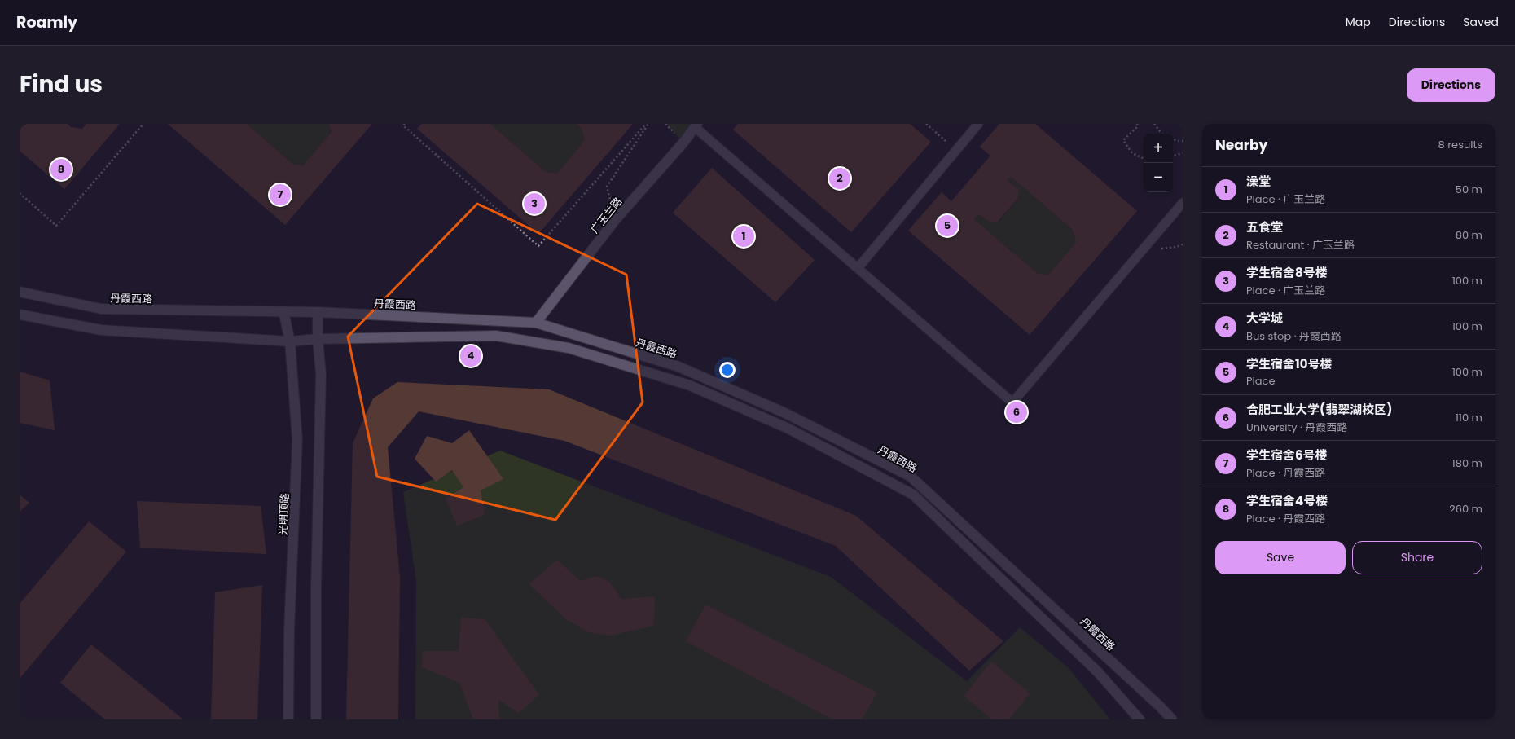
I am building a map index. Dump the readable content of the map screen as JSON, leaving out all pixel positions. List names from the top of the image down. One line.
{"streets":{"main road":["广玉兰路","丹霞西路","光明顶路"]},"crossings":[["广玉兰路","丹霞西路"],["丹霞西路","光明顶路"]],"page":{"header":"Roamly","nav":["Map","Directions","Saved"],"title":"Find us","buttons":["Directions",["Save","Share"]],"heading":["Nearby","8 results"],"map_buttons":["+","−"],"pins":["8","2","7","3","5","1","4","6"],"list":[{"mark":"1","name":"澡堂","note":"Place · 广玉兰路","value":"50 m"},{"mark":"2","name":"五食堂","note":"Restaurant · 广玉兰路","value":"80 m"},{"mark":"3","name":"学生宿舍8号楼","note":"Place · 广玉兰路","value":"100 m"},{"mark":"4","name":"大学城","note":"Bus stop · 丹霞西路","value":"100 m"},{"mark":"5","name":"学生宿舍10号楼","note":"Place","value":"100 m"},{"mark":"6","name":"合肥工业大学(翡翠湖校区)","note":"University · 丹霞西路","value":"110 m"},{"mark":"7","name":"学生宿舍6号楼","note":"Place · 丹霞西路","value":"180 m"},{"mark":"8","name":"学生宿舍4号楼","note":"Place · 丹霞西路","value":"260 m"}]}}
